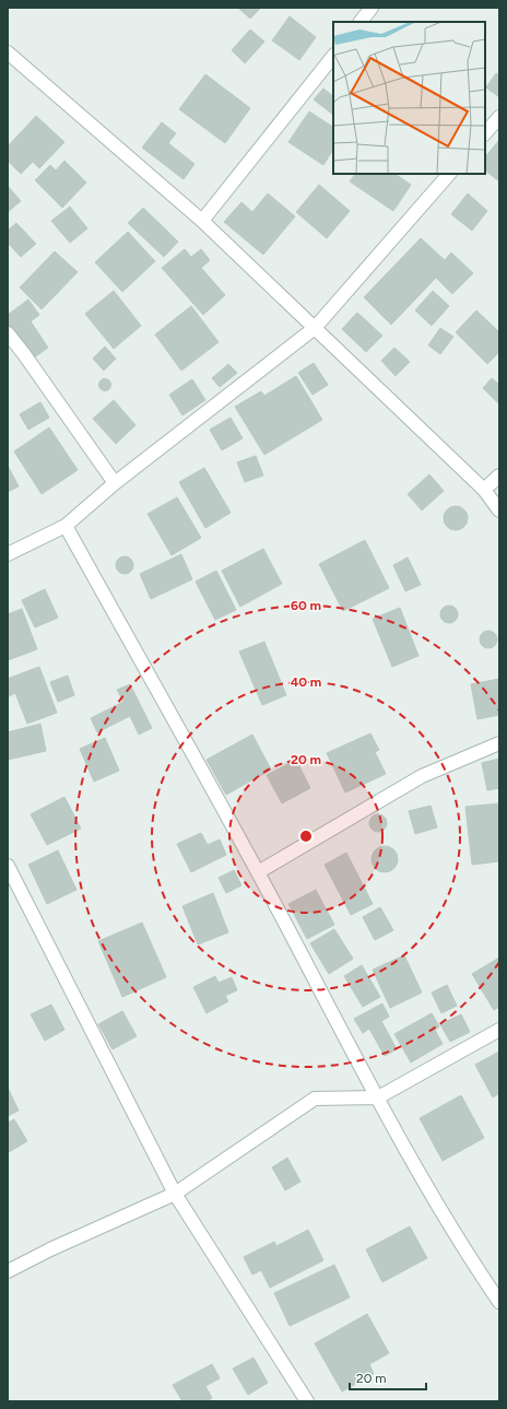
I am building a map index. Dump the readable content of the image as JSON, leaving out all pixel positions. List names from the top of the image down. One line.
{"scale_bar":"20 m","rings":["60 m","40 m","20 m"]}
